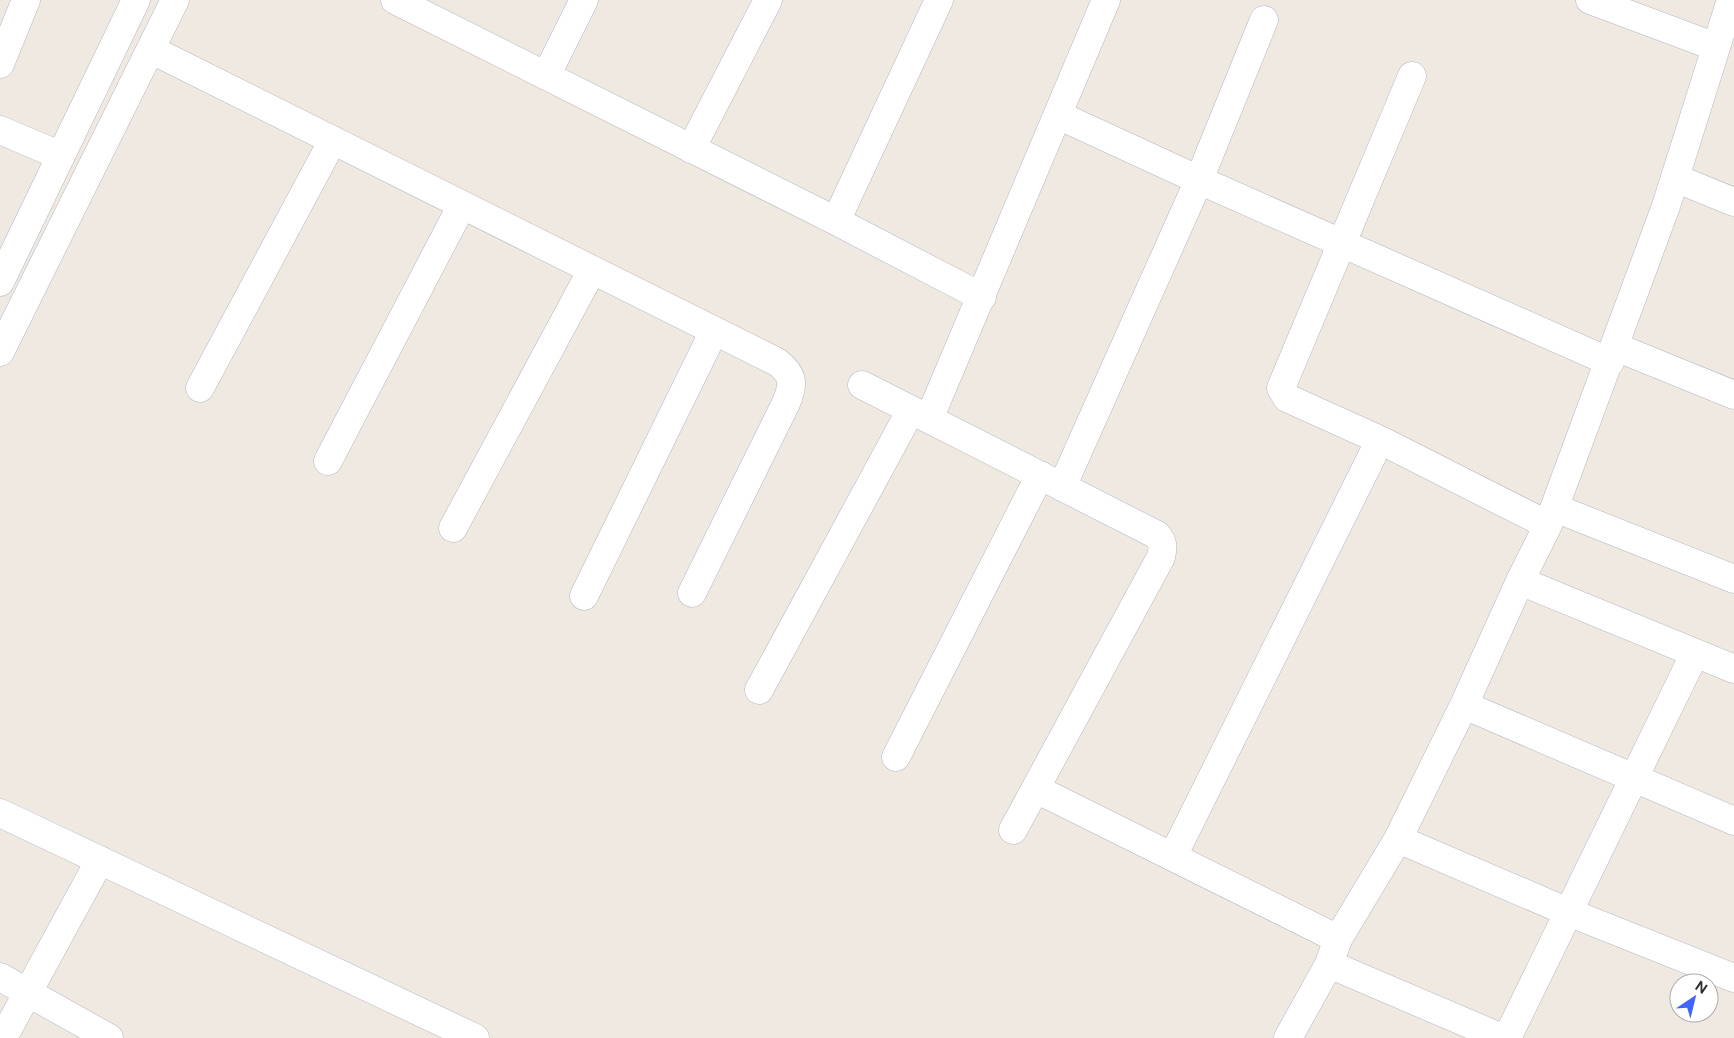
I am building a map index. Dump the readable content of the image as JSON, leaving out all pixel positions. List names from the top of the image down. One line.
{"north":"top right"}
